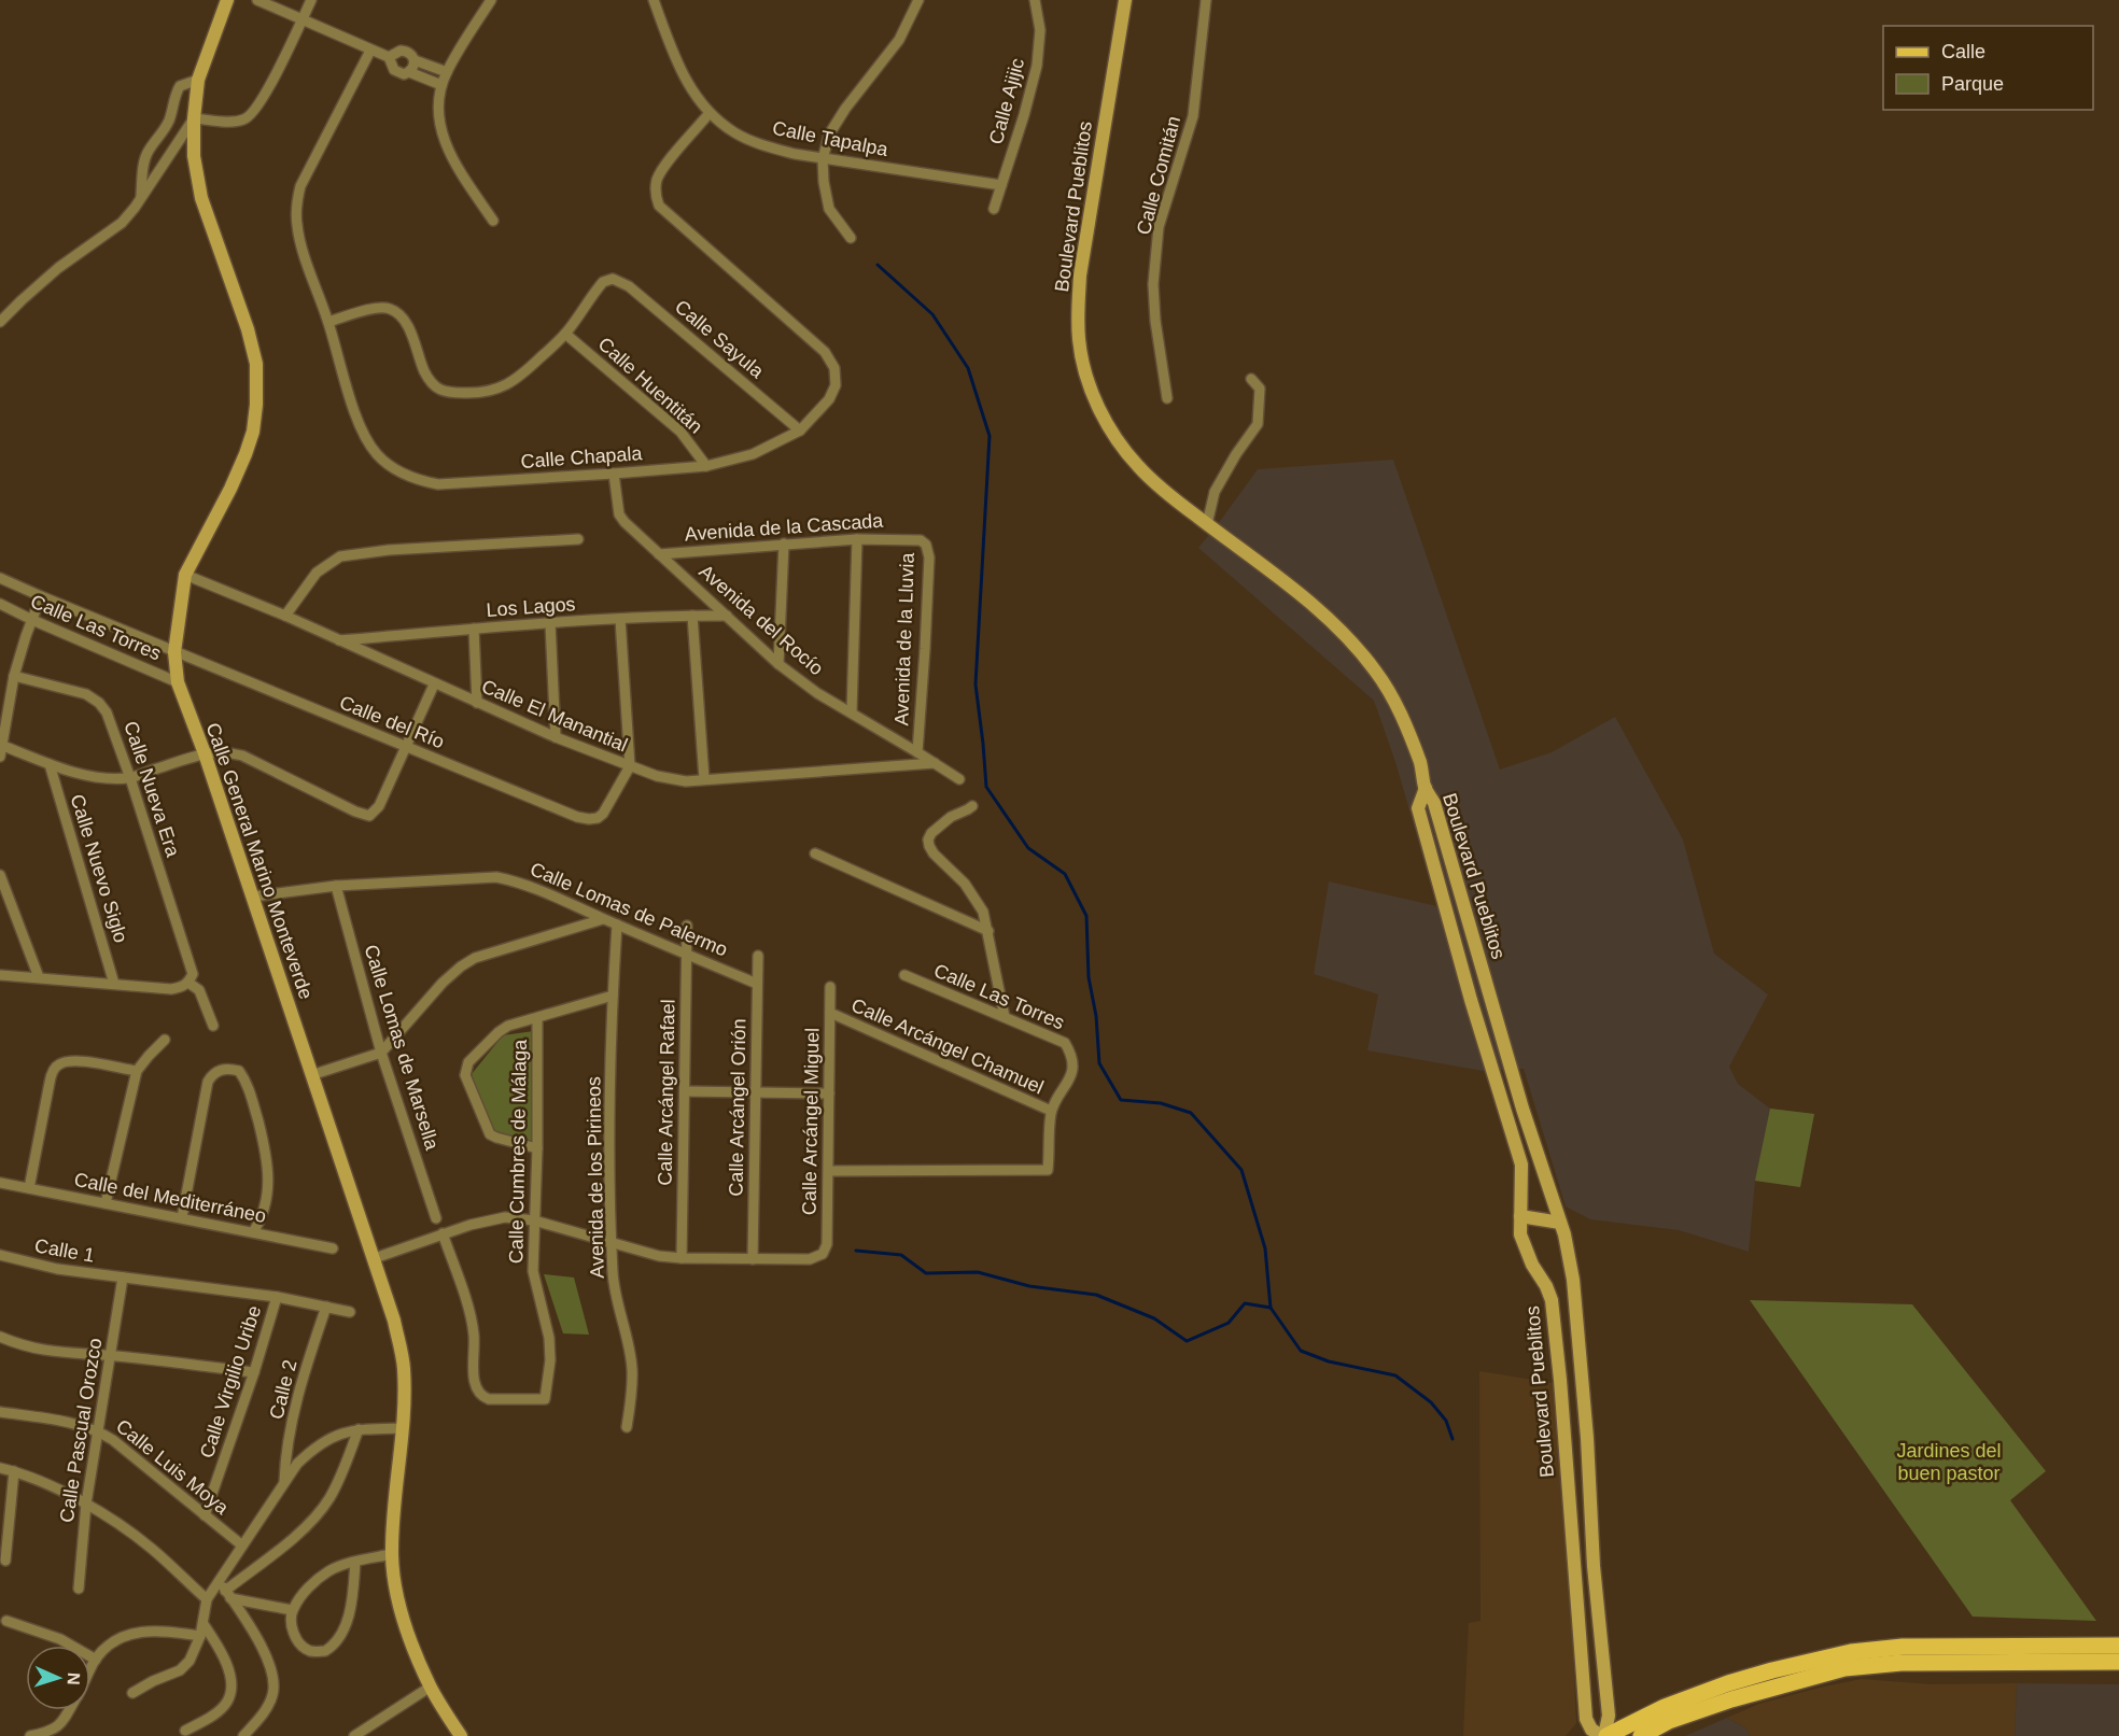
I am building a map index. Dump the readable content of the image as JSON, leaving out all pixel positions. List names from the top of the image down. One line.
{"streets":{"street":["Calle Ajijic","Calle Tapalpa","Calle Comitán","Boulevard Pueblitos","Calle Sayula","Calle Huentitán","Calle Chapala","Avenida de la Cascada","Los Lagos","Avenida del Rocío","Calle Las Torres","Avenida de la Lluvia","Calle El Manantial","Calle del Río","Calle Nueva Era","Calle General Marino Monteverde","Calle Nuevo Siglo","Calle Lomas de Palermo","Calle Arcángel Chamuel","Calle Lomas de Marsella","Calle Arcángel Rafael","Calle Arcángel Orión","Calle Arcángel Miguel","Calle Cumbres de Málaga","Avenida de los Pirineos","Calle del Mediterráneo","Calle 1","Calle Virgilio Uribe","Calle 2","Calle Pascual Orozco","Calle Luis Moya"]},"crossings":[["Calle Ajijic","Calle Tapalpa"],["Calle Tapalpa","Calle Chapala"],["Calle Sayula","Calle Huentitán"],["Calle Sayula","Calle Chapala"],["Calle Huentitán","Calle Chapala"],["Calle Chapala","Avenida del Rocío"],["Avenida de la Cascada","Avenida del Rocío"],["Avenida de la Cascada","Avenida de la Lluvia"],["Los Lagos","Avenida del Rocío"],["Los Lagos","Calle El Manantial"],["Avenida del Rocío","Avenida de la Lluvia"],["Avenida del Rocío","Calle El Manantial"],["Calle Las Torres","Calle del Río"],["Calle Las Torres","Calle General Marino Monteverde"],["Calle Las Torres","Calle Arcángel Chamuel"],["Calle Las Torres","Calle Arcángel Miguel"],["Calle El Manantial","Calle del Río"],["Calle El Manantial","Calle General Marino Monteverde"],["Calle del Río","Calle General Marino Monteverde"],["Calle General Marino Monteverde","Calle Lomas de Palermo"],["Calle Lomas de Palermo","Calle Lomas de Marsella"],["Calle Lomas de Palermo","Calle Arcángel Rafael"],["Calle Lomas de Palermo","Calle Arcángel Orión"],["Calle Lomas de Palermo","Avenida de los Pirineos"],["Calle Arcángel Chamuel","Calle Arcángel Miguel"],["Calle Arcángel Orión","Calle Arcángel Miguel"],["Calle 1","Calle Virgilio Uribe"],["Calle 1","Calle 2"],["Calle 1","Calle Pascual Orozco"],["Calle Virgilio Uribe","Calle Luis Moya"],["Calle Pascual Orozco","Calle Luis Moya"]],"parks":["Jardines del buen pastor"],"legend":["Calle","Parque"],"north":"right"}
